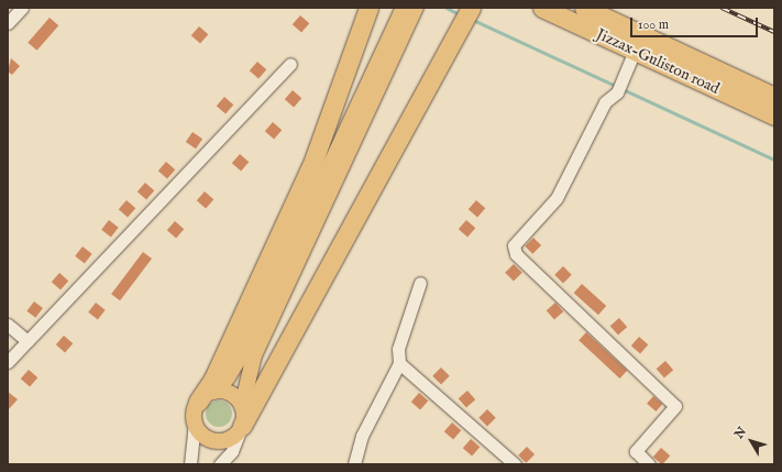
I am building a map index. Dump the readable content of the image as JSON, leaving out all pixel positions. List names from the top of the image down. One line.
{"streets":{"highway":["Jizzax-Guliston road"]},"scale_bar":"100 m","north":"top left"}
